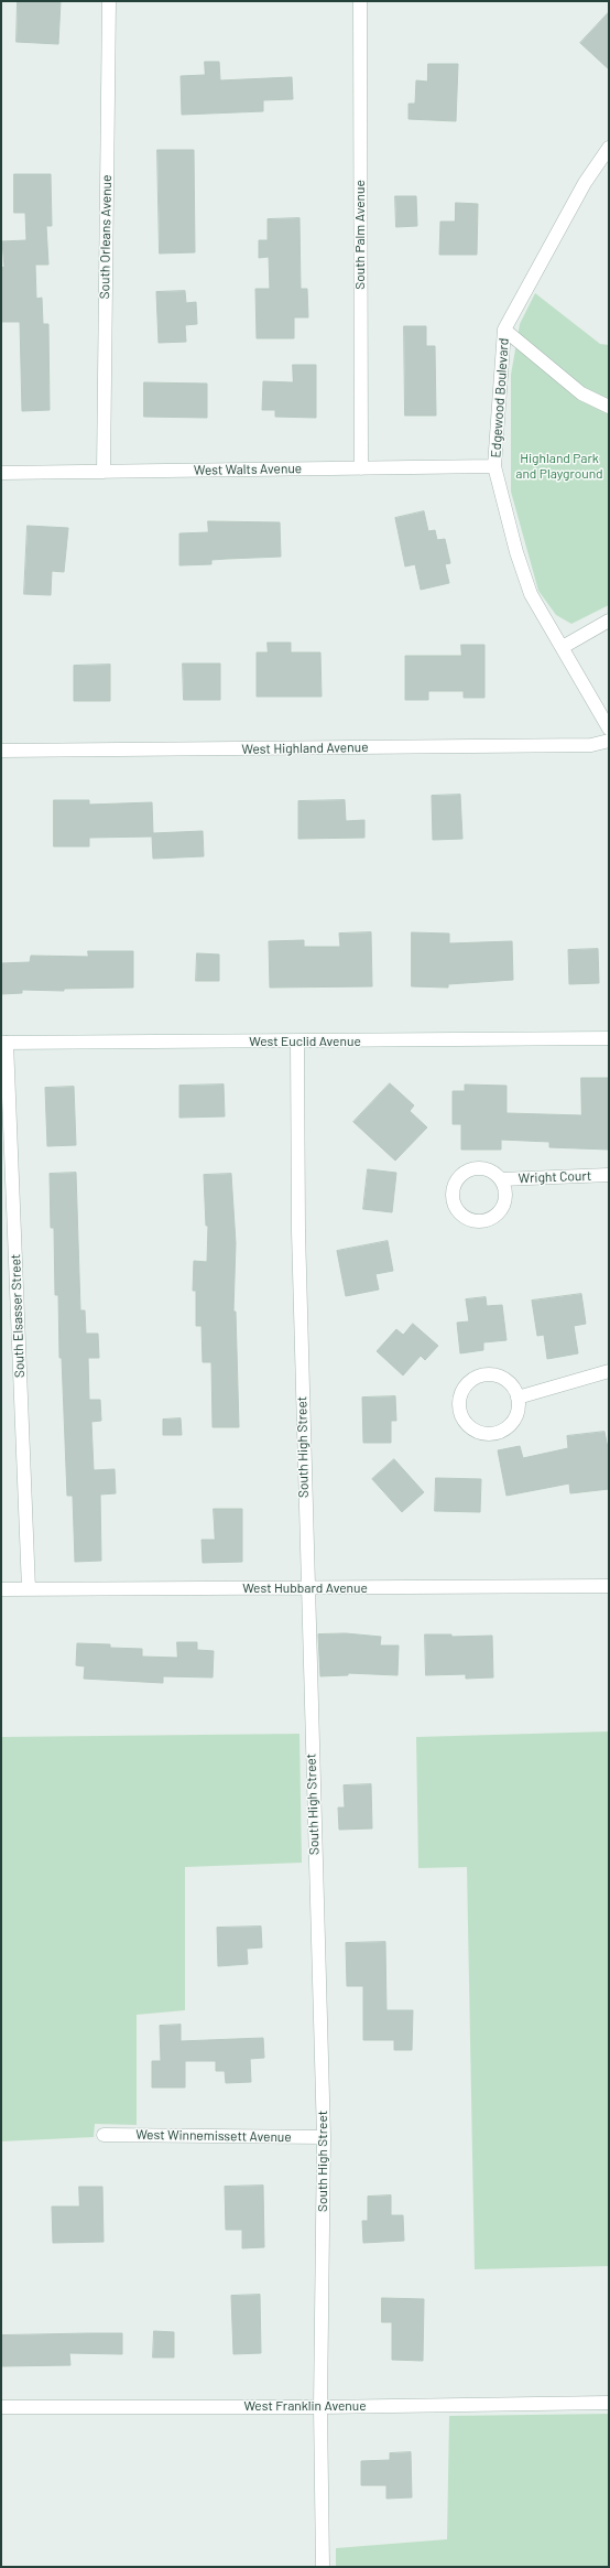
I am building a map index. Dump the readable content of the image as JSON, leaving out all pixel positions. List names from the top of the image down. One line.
{"streets":{"street":["South Palm Avenue","South Orleans Avenue","Edgewood Boulevard","West Walts Avenue","West Highland Avenue","West Euclid Avenue","Wright Court","South Elsasser Street","South High Street","West Hubbard Avenue","West Winnemissett Avenue","West Franklin Avenue"]},"crossings":[["South Palm Avenue","West Walts Avenue"],["South Orleans Avenue","West Walts Avenue"],["Edgewood Boulevard","West Walts Avenue"],["West Euclid Avenue","South Elsasser Street"],["West Euclid Avenue","South High Street"],["South Elsasser Street","West Hubbard Avenue"],["South High Street","West Hubbard Avenue"],["South High Street","West Winnemissett Avenue"],["South High Street","West Franklin Avenue"]],"parks":["Highland Park and Playground"]}
